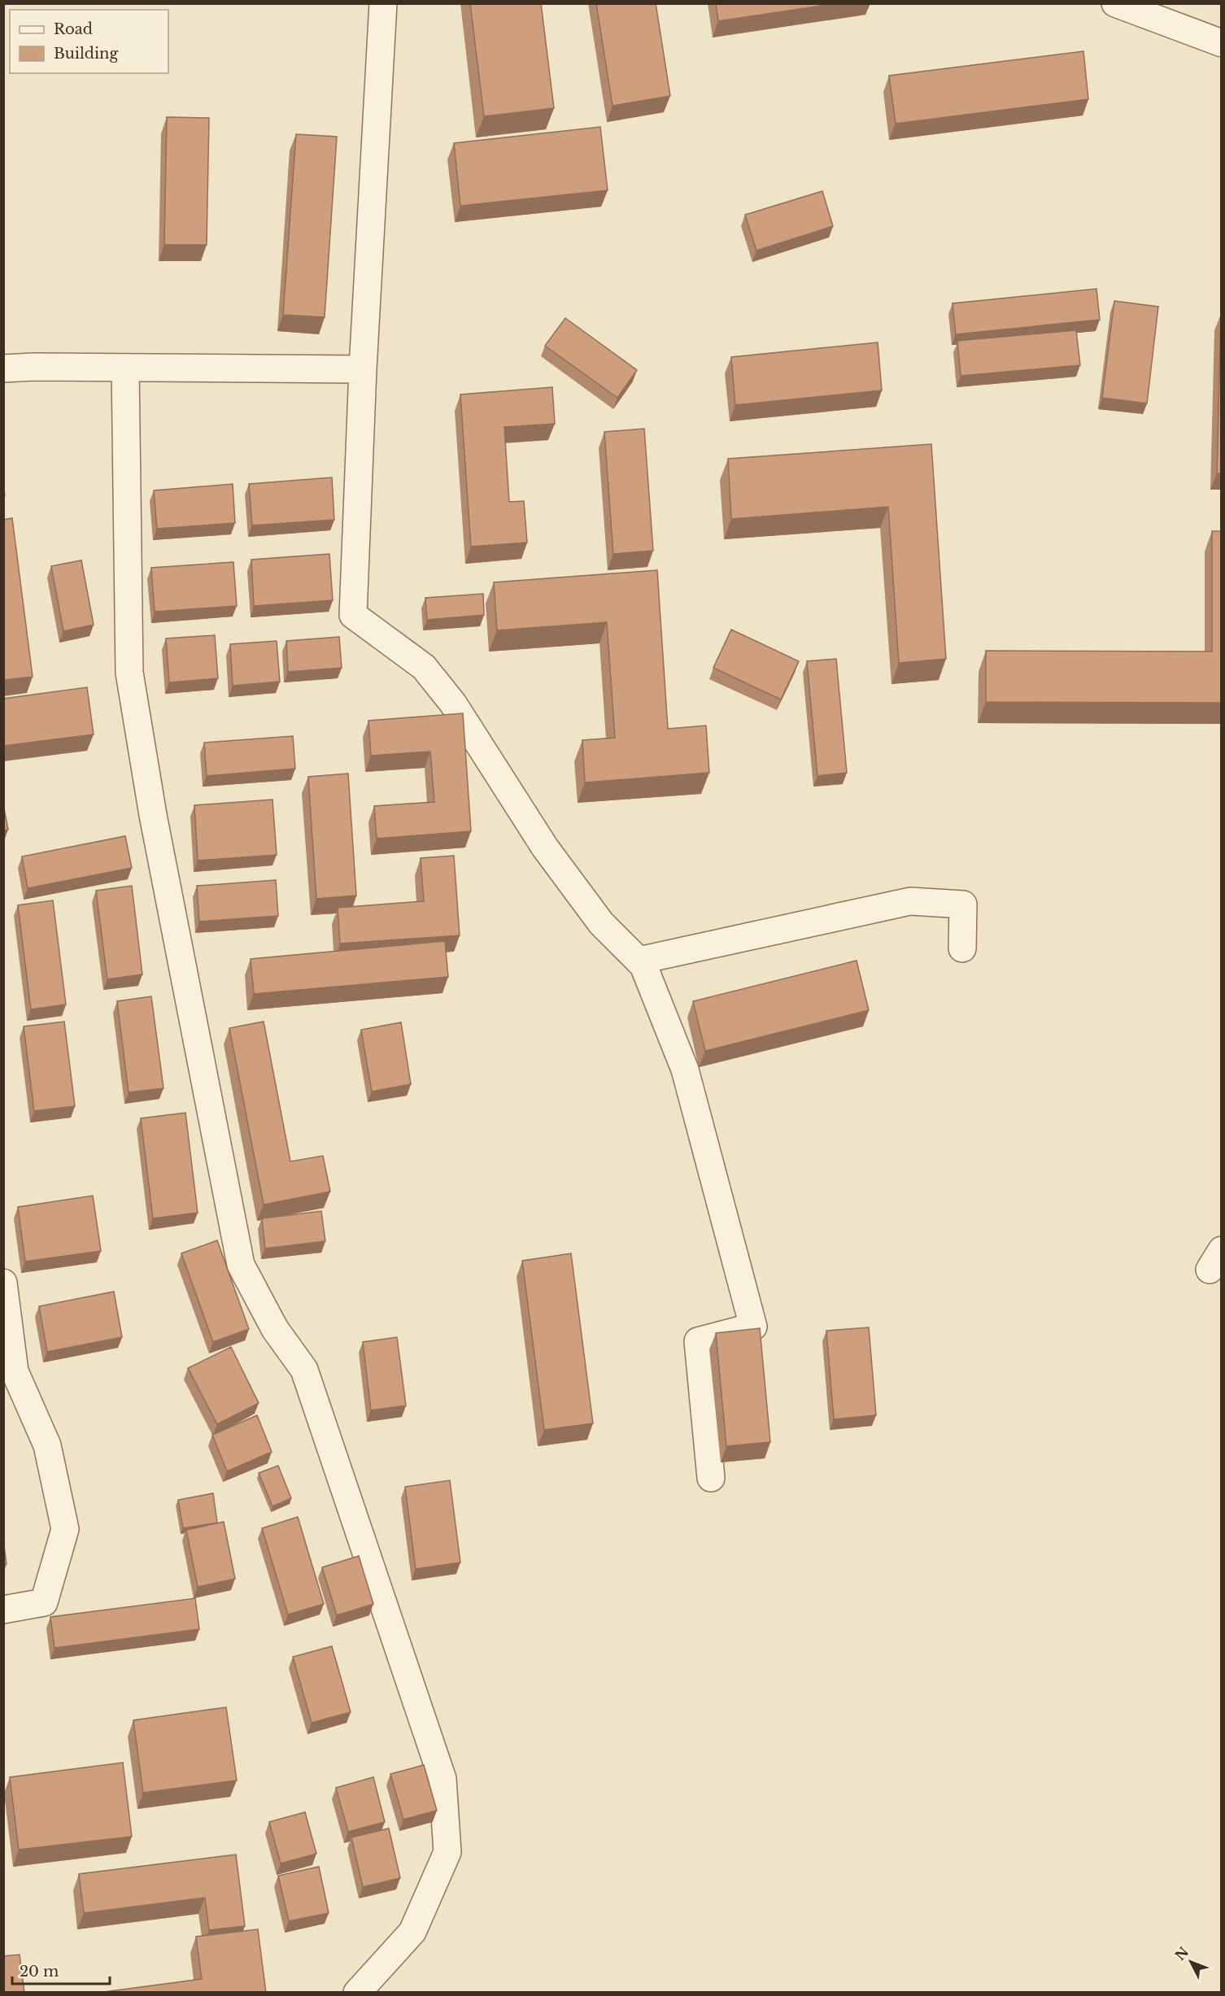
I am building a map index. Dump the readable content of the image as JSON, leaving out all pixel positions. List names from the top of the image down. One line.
{"legend":["Road","Building"],"scale_bar":"20 m","north":"top left"}
